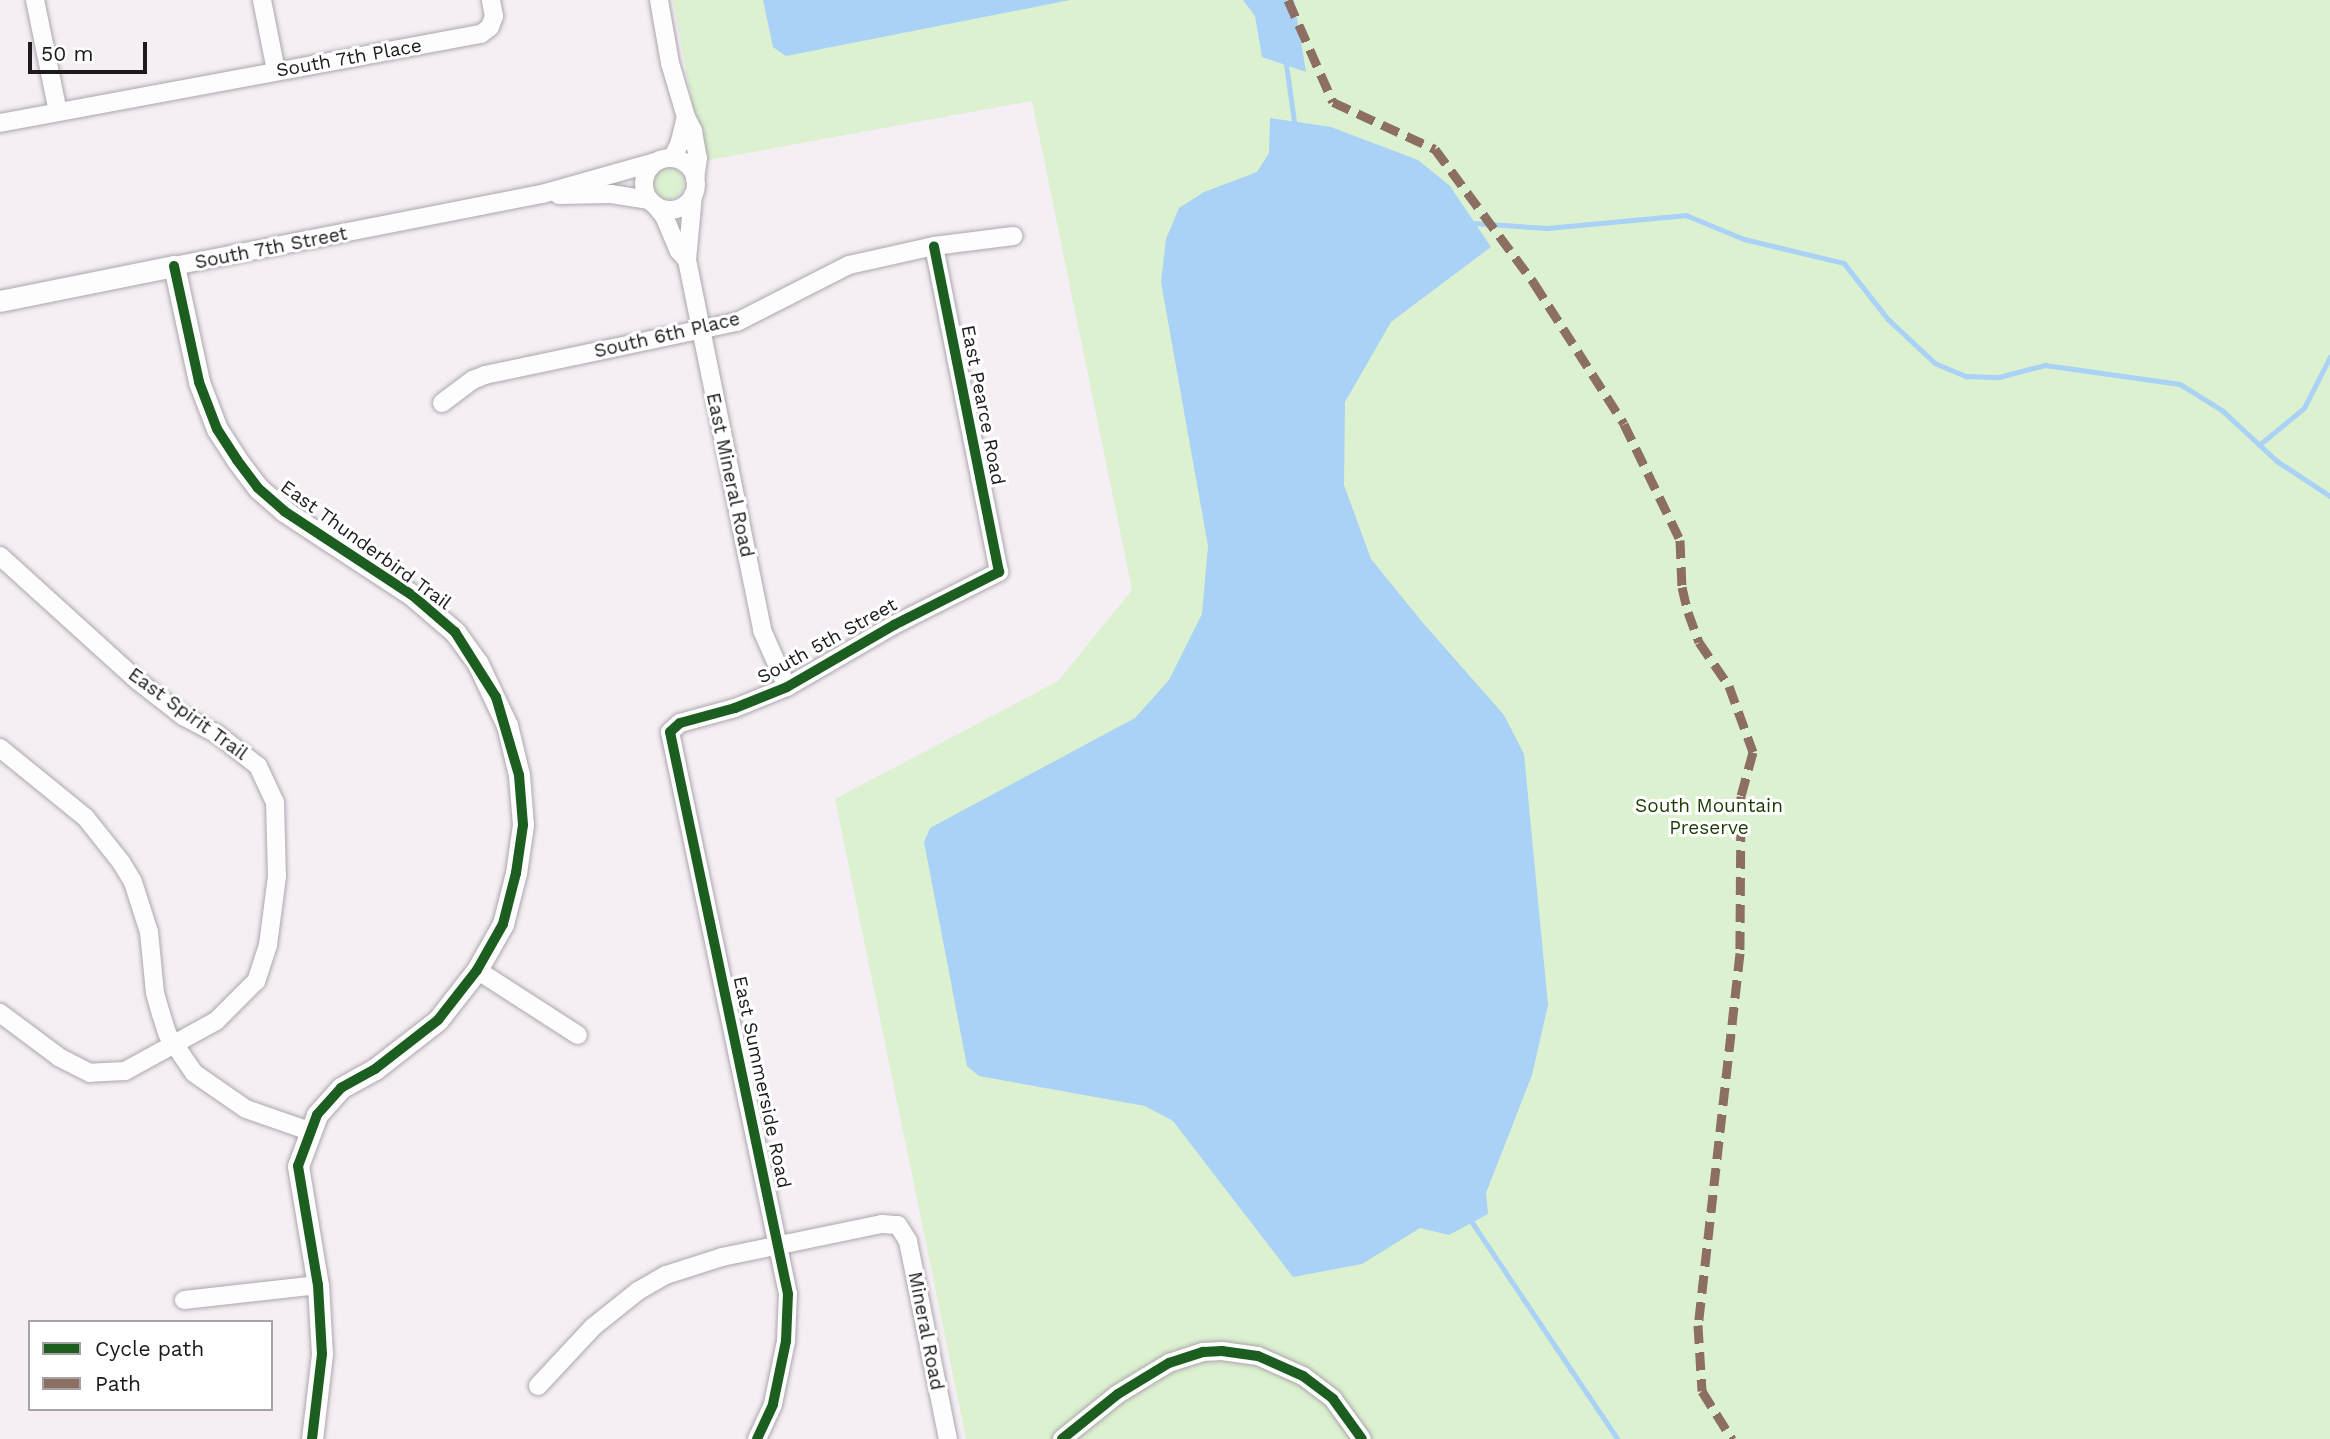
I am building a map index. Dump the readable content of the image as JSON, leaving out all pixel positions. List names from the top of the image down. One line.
{"streets":{"street":["South 7th Place","South 7th Street","South 6th Place","East Pearce Road","East Mineral Road","East Thunderbird Trail","South 5th Street","East Spirit Trail","East Summerside Road","Mineral Road"]},"crossings":[["South 7th Street","East Mineral Road"],["South 7th Street","East Thunderbird Trail"],["South 6th Place","East Pearce Road"],["South 6th Place","East Mineral Road"],["East Pearce Road","South 5th Street"],["East Mineral Road","South 5th Street"],["South 5th Street","East Summerside Road"],["East Summerside Road","Mineral Road"]],"parks":["South Mountain Preserve"],"legend":["Cycle path","Path"],"scale_bar":"50 m"}
